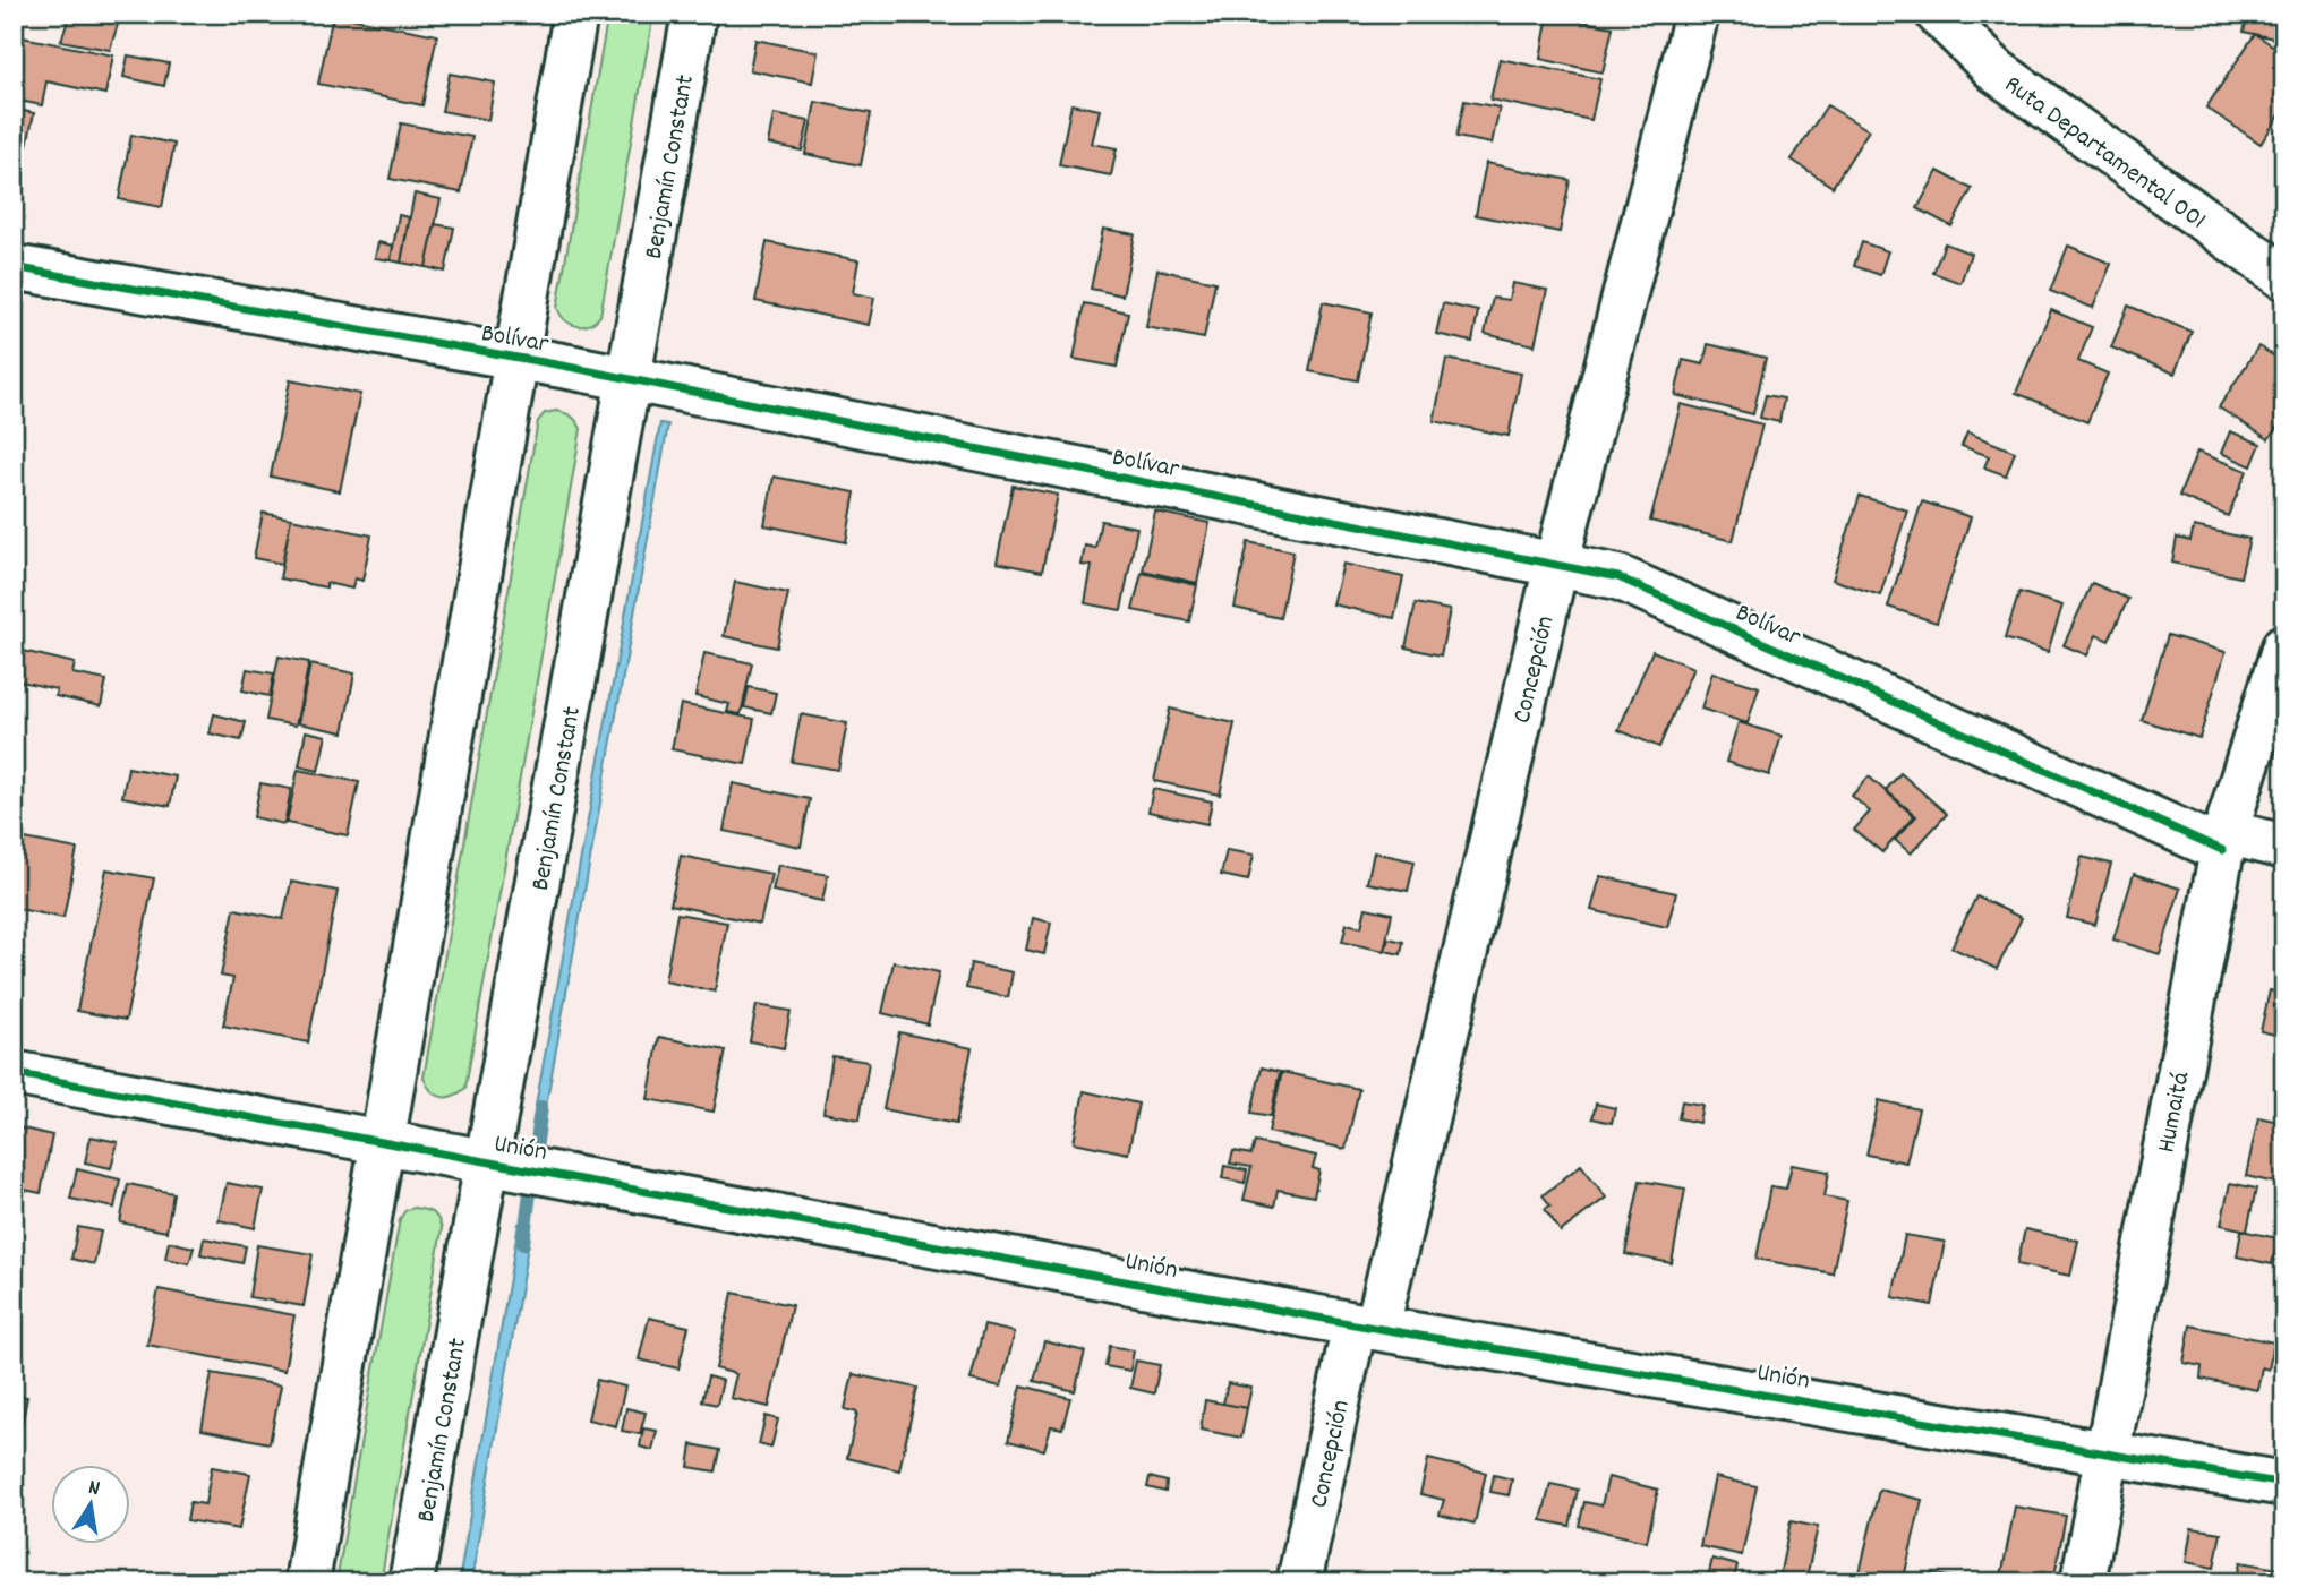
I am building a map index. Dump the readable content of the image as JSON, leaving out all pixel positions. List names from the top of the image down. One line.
{"streets":{"street":["Ruta Departamental 001","Benjamín Constant","Bolívar","Concepción","Humaitá","Unión"]},"crossings":[["Benjamín Constant","Bolívar"],["Benjamín Constant","Unión"],["Bolívar","Concepción"],["Bolívar","Humaitá"],["Concepción","Unión"],["Humaitá","Unión"]],"north":"top"}
